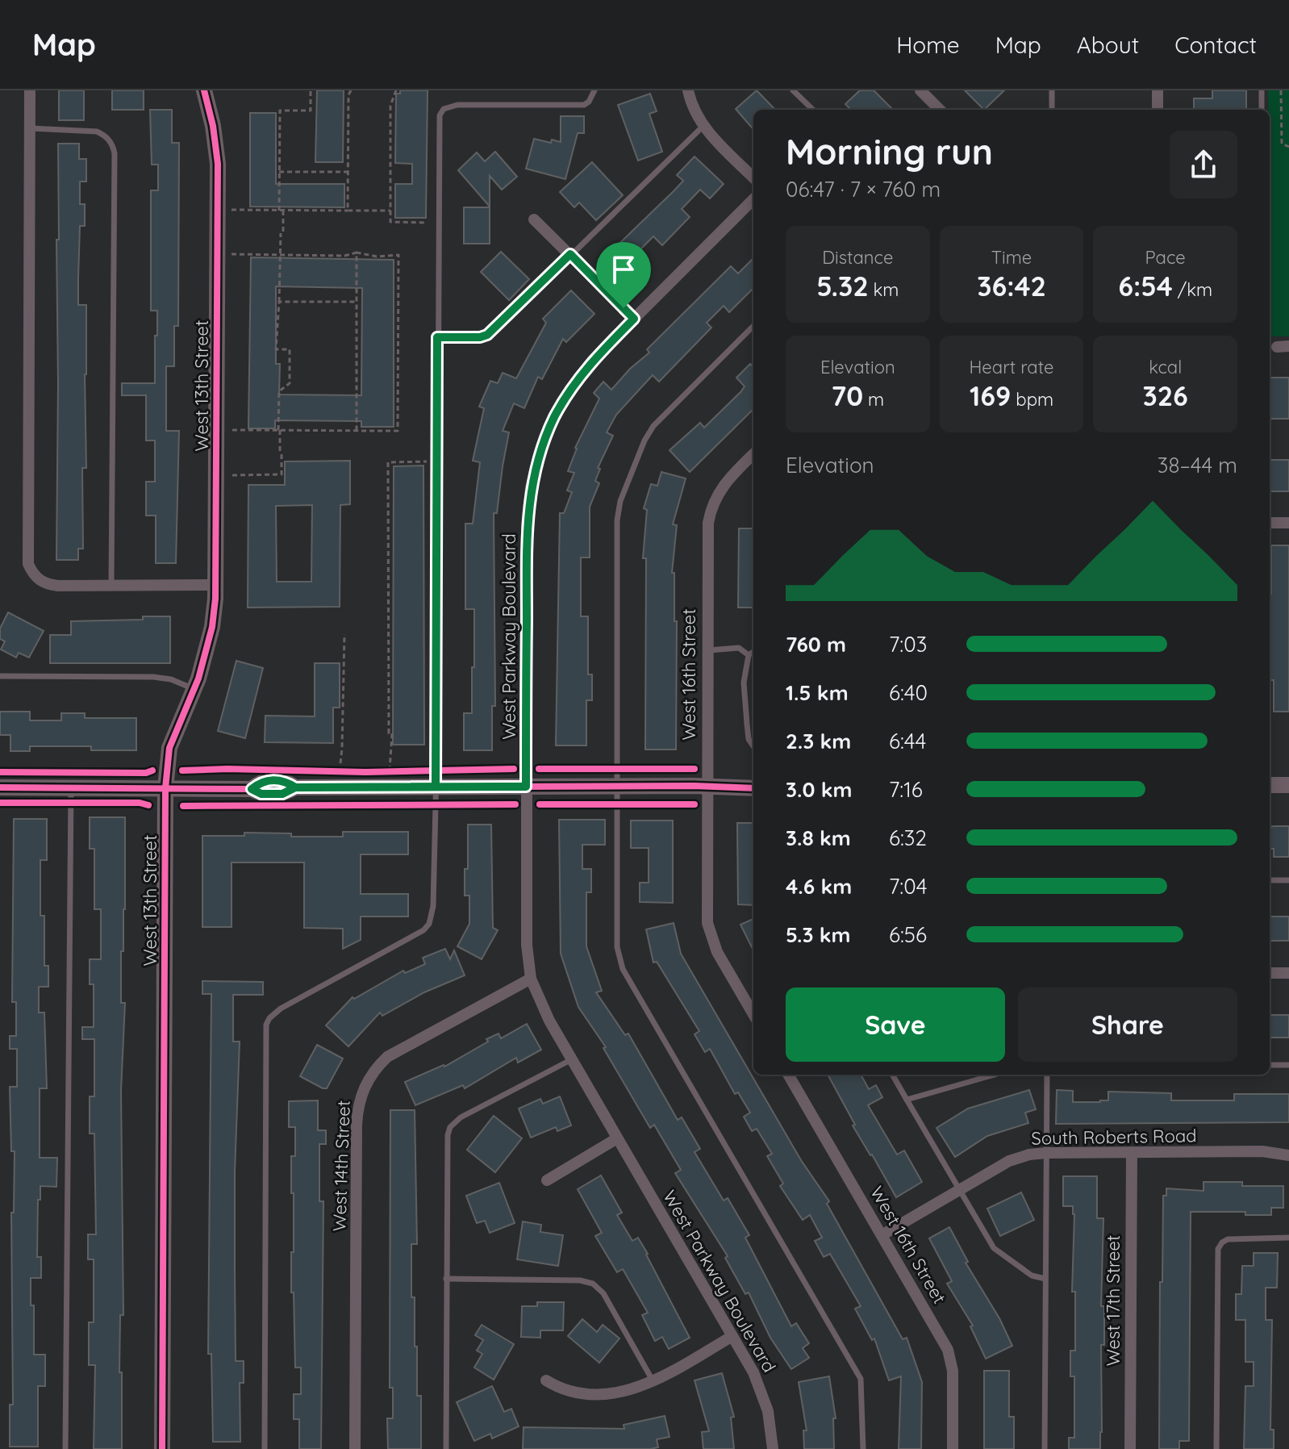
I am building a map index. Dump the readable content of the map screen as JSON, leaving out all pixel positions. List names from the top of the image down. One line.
{"streets":{"street":["West 13th Street","West Parkway Boulevard","West 16th Street","South Roberts Road","West 14th Street","West 17th Street"]},"crossings":[["West Parkway Boulevard","West 14th Street"],["West 16th Street","South Roberts Road"],["South Roberts Road","West 17th Street"]],"page":{"header":"Map","nav":["Home","Map","About","Contact"],"heading":["Morning run","06:47 · 7 × 760 m"],"stats":[["Distance","5.32 km"],["Time","36:42"],["Pace","6:54 /km"],["Elevation","70 m"],["Heart rate","169 bpm"],["kcal","326"]],"chart":["Elevation","38–44 m"],"list":[{"name":"760 m","note":"7:03"},{"name":"1.5 km","note":"6:40"},{"name":"2.3 km","note":"6:44"},{"name":"3.0 km","note":"7:16"},{"name":"3.8 km","note":"6:32"},{"name":"4.6 km","note":"7:04"},{"name":"5.3 km","note":"6:56"}],"buttons":["Save","Share"]}}
